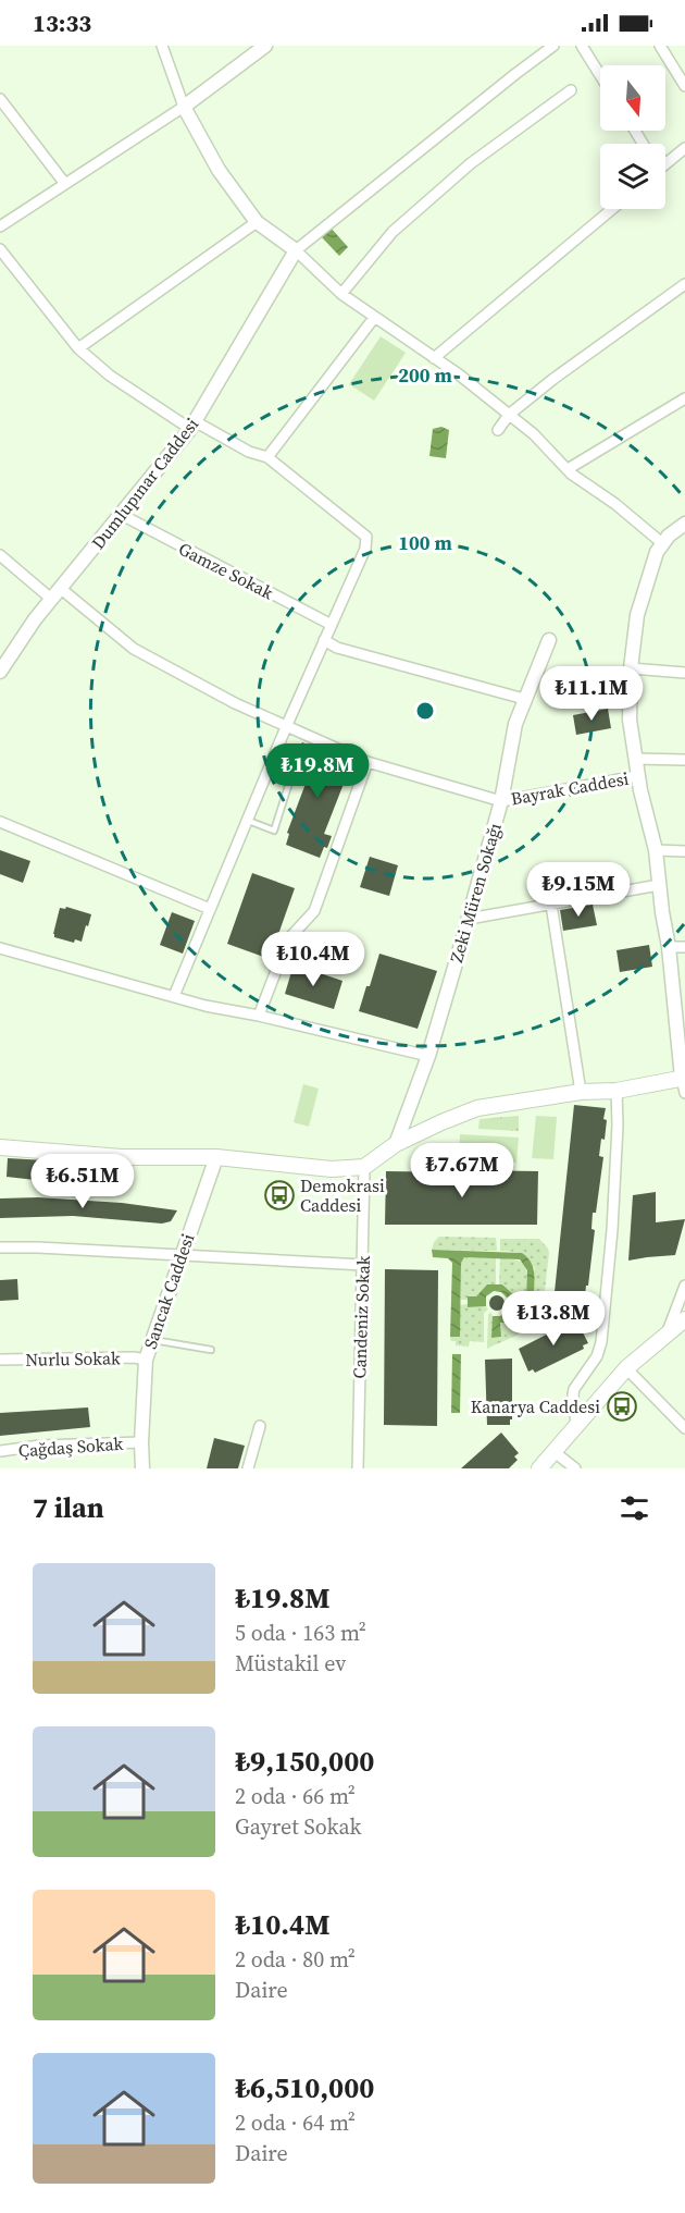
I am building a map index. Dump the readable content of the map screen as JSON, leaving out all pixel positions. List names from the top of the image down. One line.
{"streets":{"street":["Dumlupınar Caddesi","Gamze Sokak","Bayrak Caddesi","Zeki Müren Sokağı","Sancak Caddesi","Candeniz Sokak","Nurlu Sokak","Çağdaş Sokak"]},"crossings":[["Dumlupınar Caddesi","Gamze Sokak"],["Bayrak Caddesi","Zeki Müren Sokağı"],["Sancak Caddesi","Nurlu Sokak"],["Sancak Caddesi","Çağdaş Sokak"]],"places":{"bus stop":["Demokrasi Caddesi","Kanarya Caddesi"]},"north":"bottom","page":{"status":"13:33","price":["₺11.1M","₺19.8M","₺9.15M","₺10.4M","₺7.67M","₺6.51M","₺13.8M"],"heading":"7 ilan","list":[{"name":"₺19.8M","note":"5 oda · 163 m² · Müstakil ev"},{"name":"₺9,150,000","note":"2 oda · 66 m² · Gayret Sokak"},{"name":"₺10.4M","note":"2 oda · 80 m² · Daire"},{"name":"₺6,510,000","note":"2 oda · 64 m² · Daire"}]},"rings":["200 m","100 m"]}
